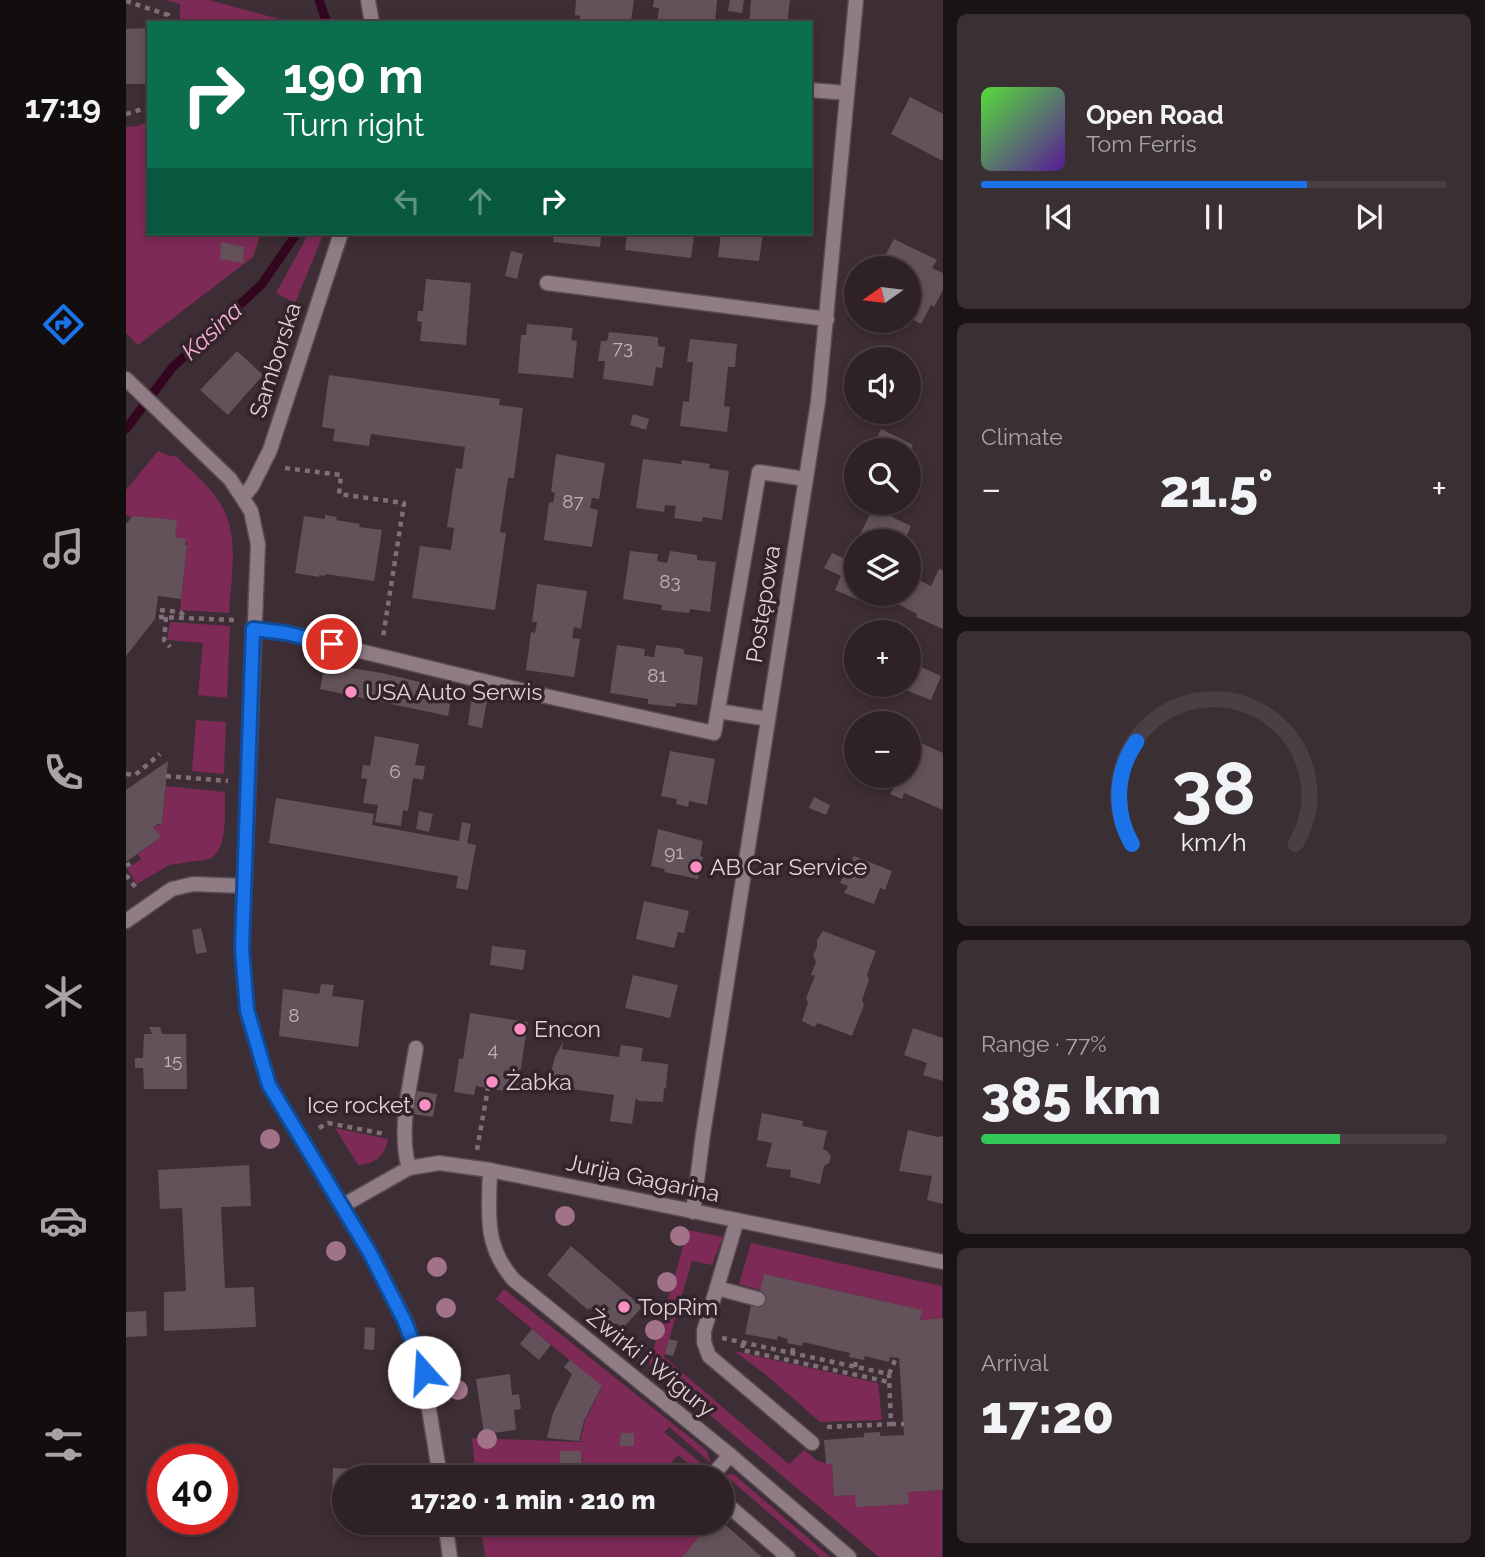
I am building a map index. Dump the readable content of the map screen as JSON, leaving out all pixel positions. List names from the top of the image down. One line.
{"streets":{"street":["Samborska","Postępowa","Jurija Gagarina","Żwirki i Wigury"]},"crossings":[["Postępowa","Jurija Gagarina"],["Jurija Gagarina","Żwirki i Wigury"]],"water":["Kasina"],"places":["USA Auto Serwis","AB Car Service","Encon","Żabka","Ice rocket","TopRim"],"house_numbers":["73","87","83","81","6","91","8","4","15"],"north":"left","page":{"tabs":"17:19","turn":["190 m","Turn right"],"song":["Open Road","Tom Ferris"],"map_buttons":["+","−"],"tile":["Climate",["Range · 77%","385 km"],["Arrival","17:20"]],"heat":["−","21.5°","+"],"limit":"40","trip":"17:20 · 1 min · 210 m","gauge":["38","km/h"]}}
